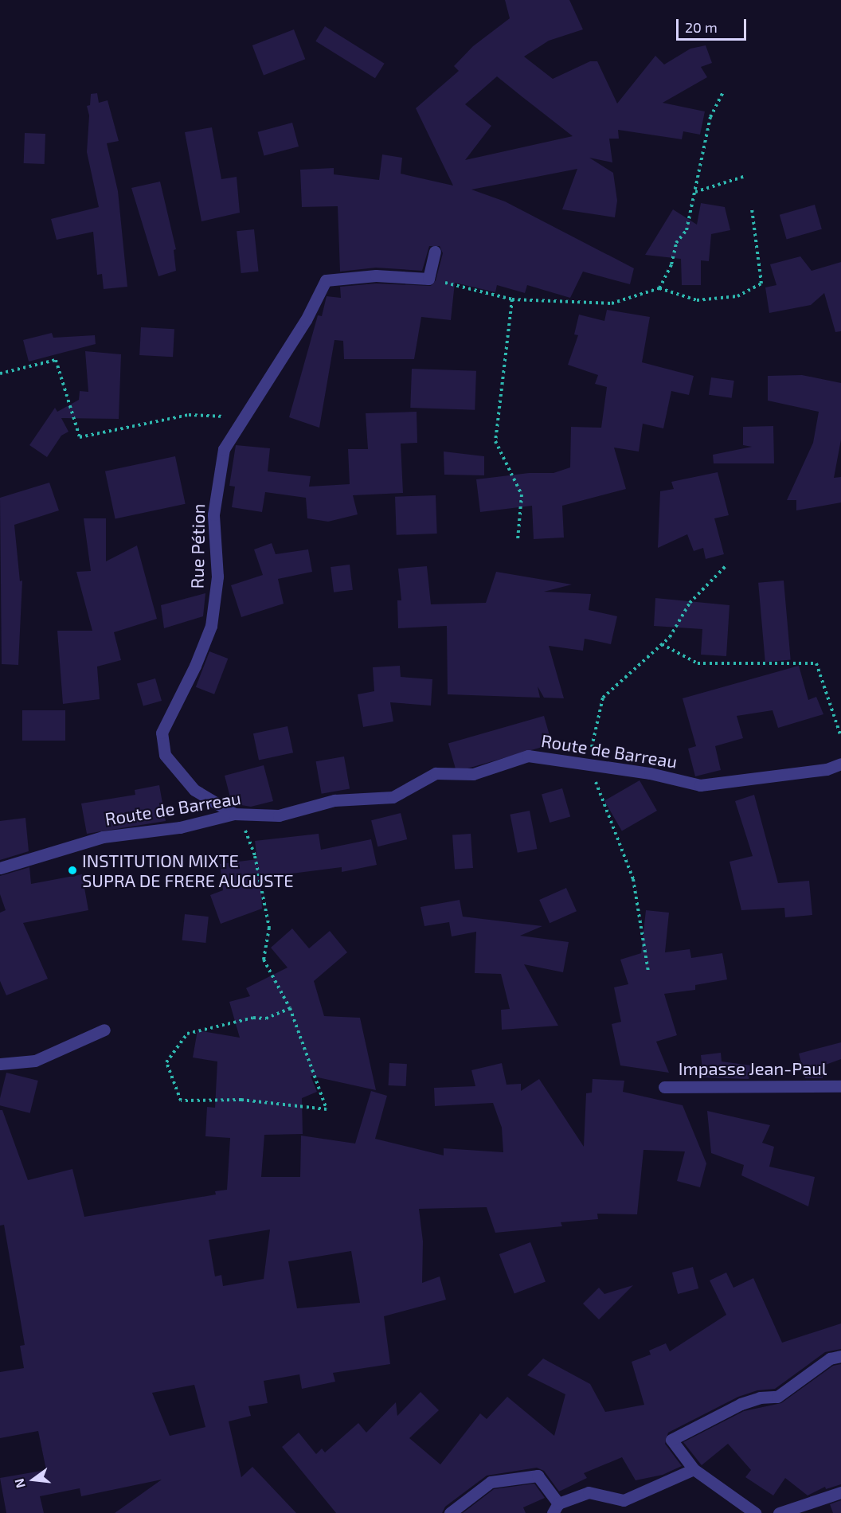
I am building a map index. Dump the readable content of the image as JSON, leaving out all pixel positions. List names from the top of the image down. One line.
{"streets":{"street":["Rue Pétion","Route de Barreau","Impasse Jean-Paul"]},"crossings":[["Rue Pétion","Route de Barreau"]],"places":["INSTITUTION MIXTE SUPRA DE FRERE AUGUSTE"],"scale_bar":"20 m","north":"left"}
